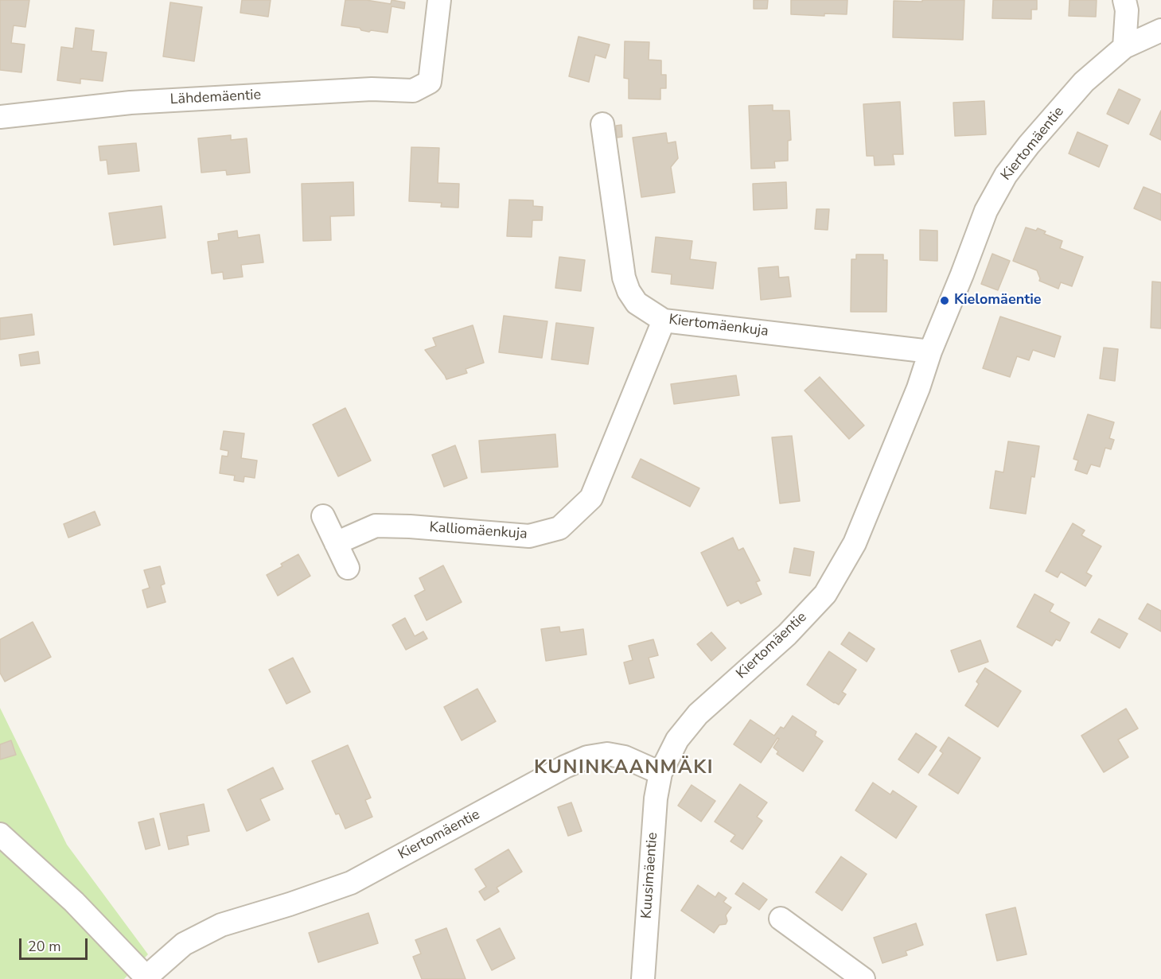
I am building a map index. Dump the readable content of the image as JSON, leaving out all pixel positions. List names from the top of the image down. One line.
{"streets":{"street":["Lähdemäentie","Kiertomäentie","Kiertomäenkuja","Kalliomäenkuja","Kuusimäentie"]},"crossings":[["Kiertomäentie","Kiertomäenkuja"],["Kiertomäentie","Kuusimäentie"],["Kiertomäenkuja","Kalliomäenkuja"]],"districts":["KUNINKAANMÄKI"],"places":["Kielomäentie"],"scale_bar":"20 m"}
